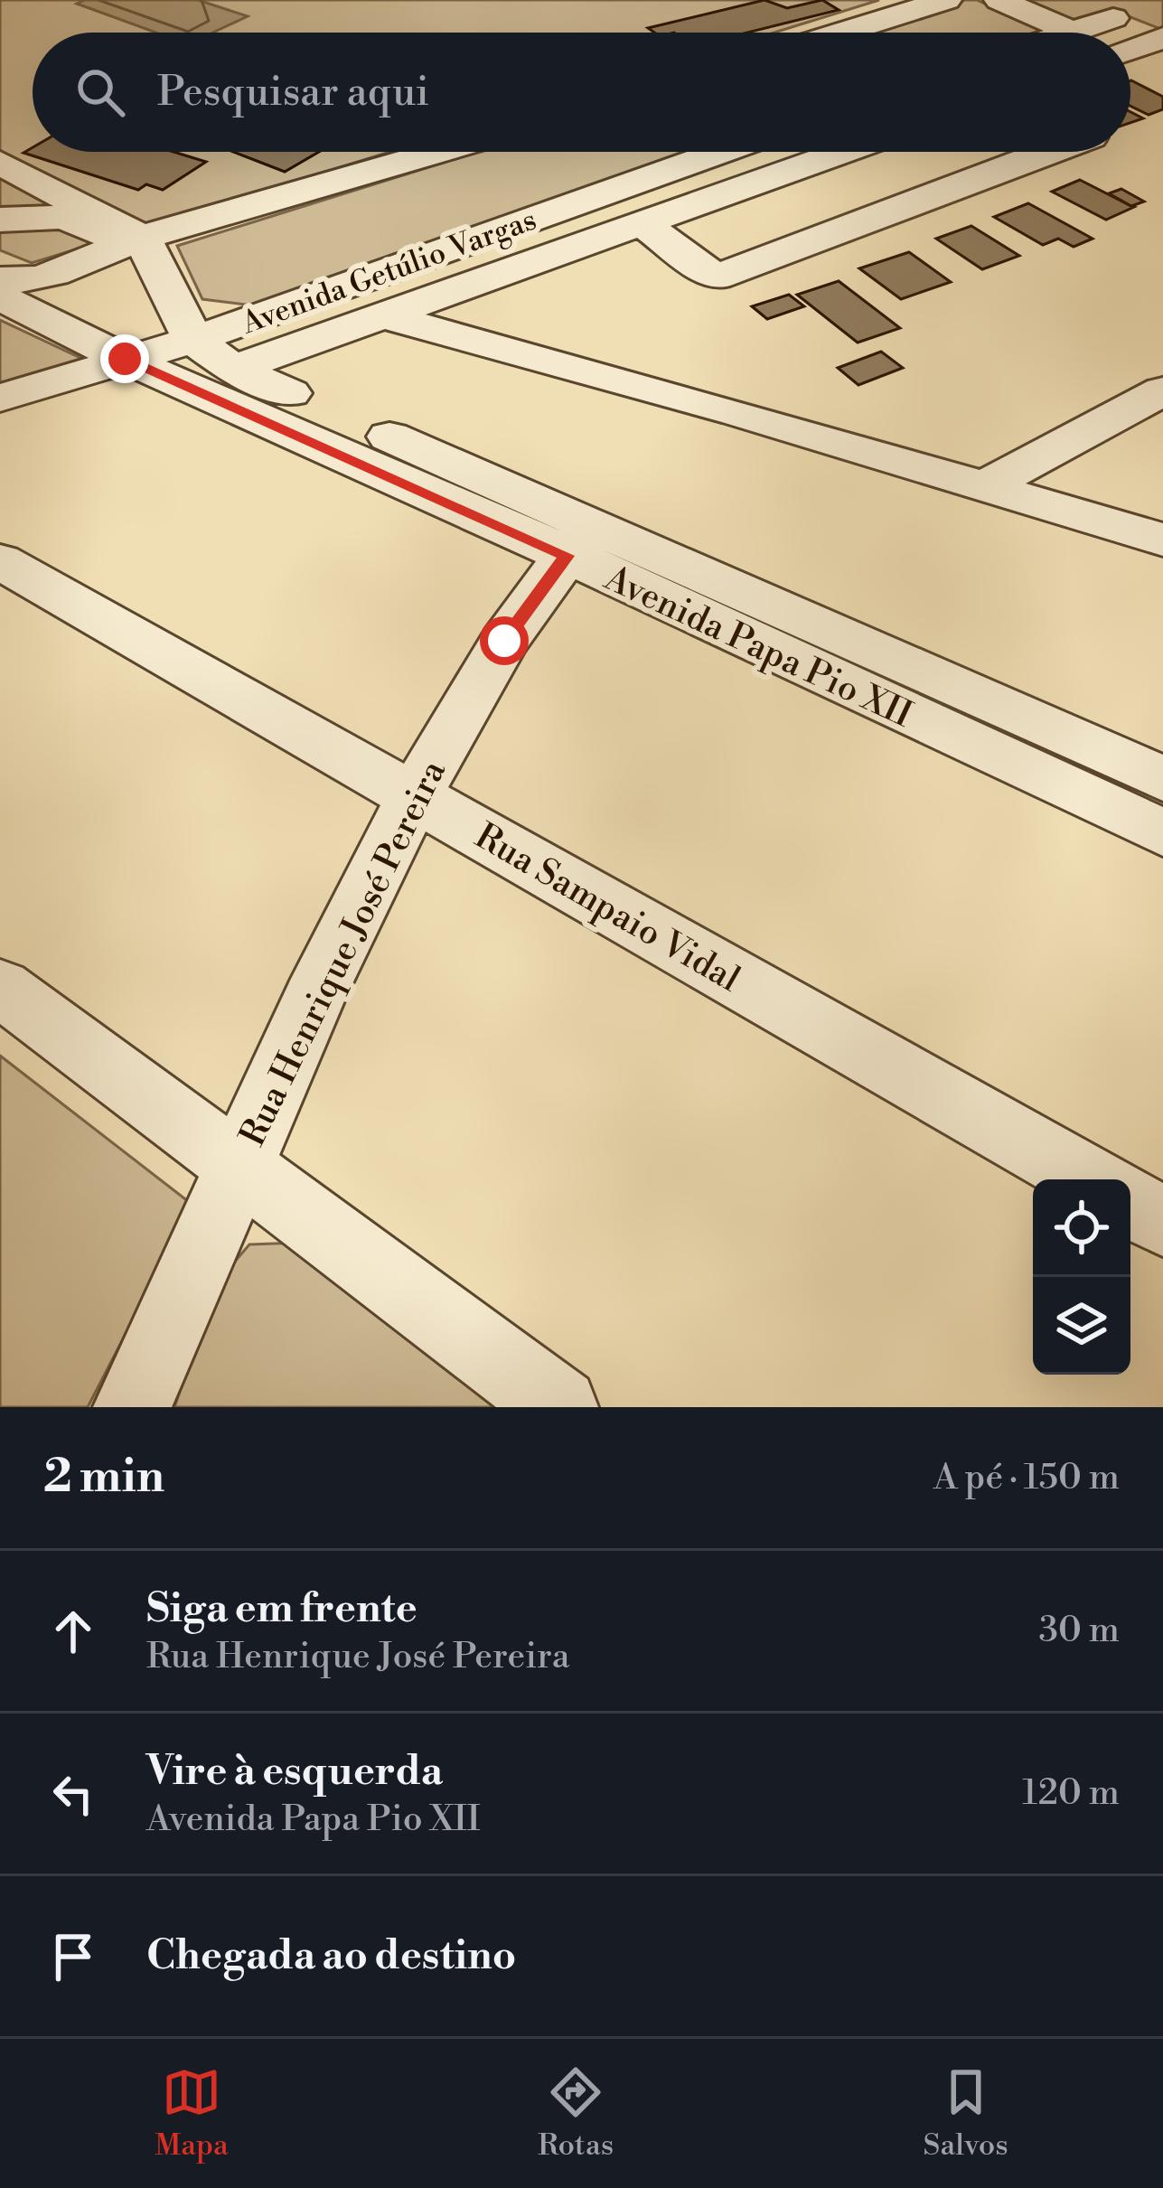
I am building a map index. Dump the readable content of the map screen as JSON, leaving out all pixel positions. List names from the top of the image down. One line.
{"streets":{"street":["Avenida Getúlio Vargas","Avenida Papa Pio XII","Rua Sampaio Vidal","Rua Henrique José Pereira"]},"crossings":[["Avenida Getúlio Vargas","Avenida Papa Pio XII"],["Avenida Papa Pio XII","Rua Henrique José Pereira"],["Rua Sampaio Vidal","Rua Henrique José Pereira"]],"page":{"search":"Pesquisar aqui","heading":["2 min","A pé · 150 m"],"list":[["Siga em frente","Rua Henrique José Pereira","30 m"],["Vire à esquerda","Avenida Papa Pio XII","120 m"],"Chegada ao destino"],"nav":["Mapa","Rotas","Salvos"]}}
